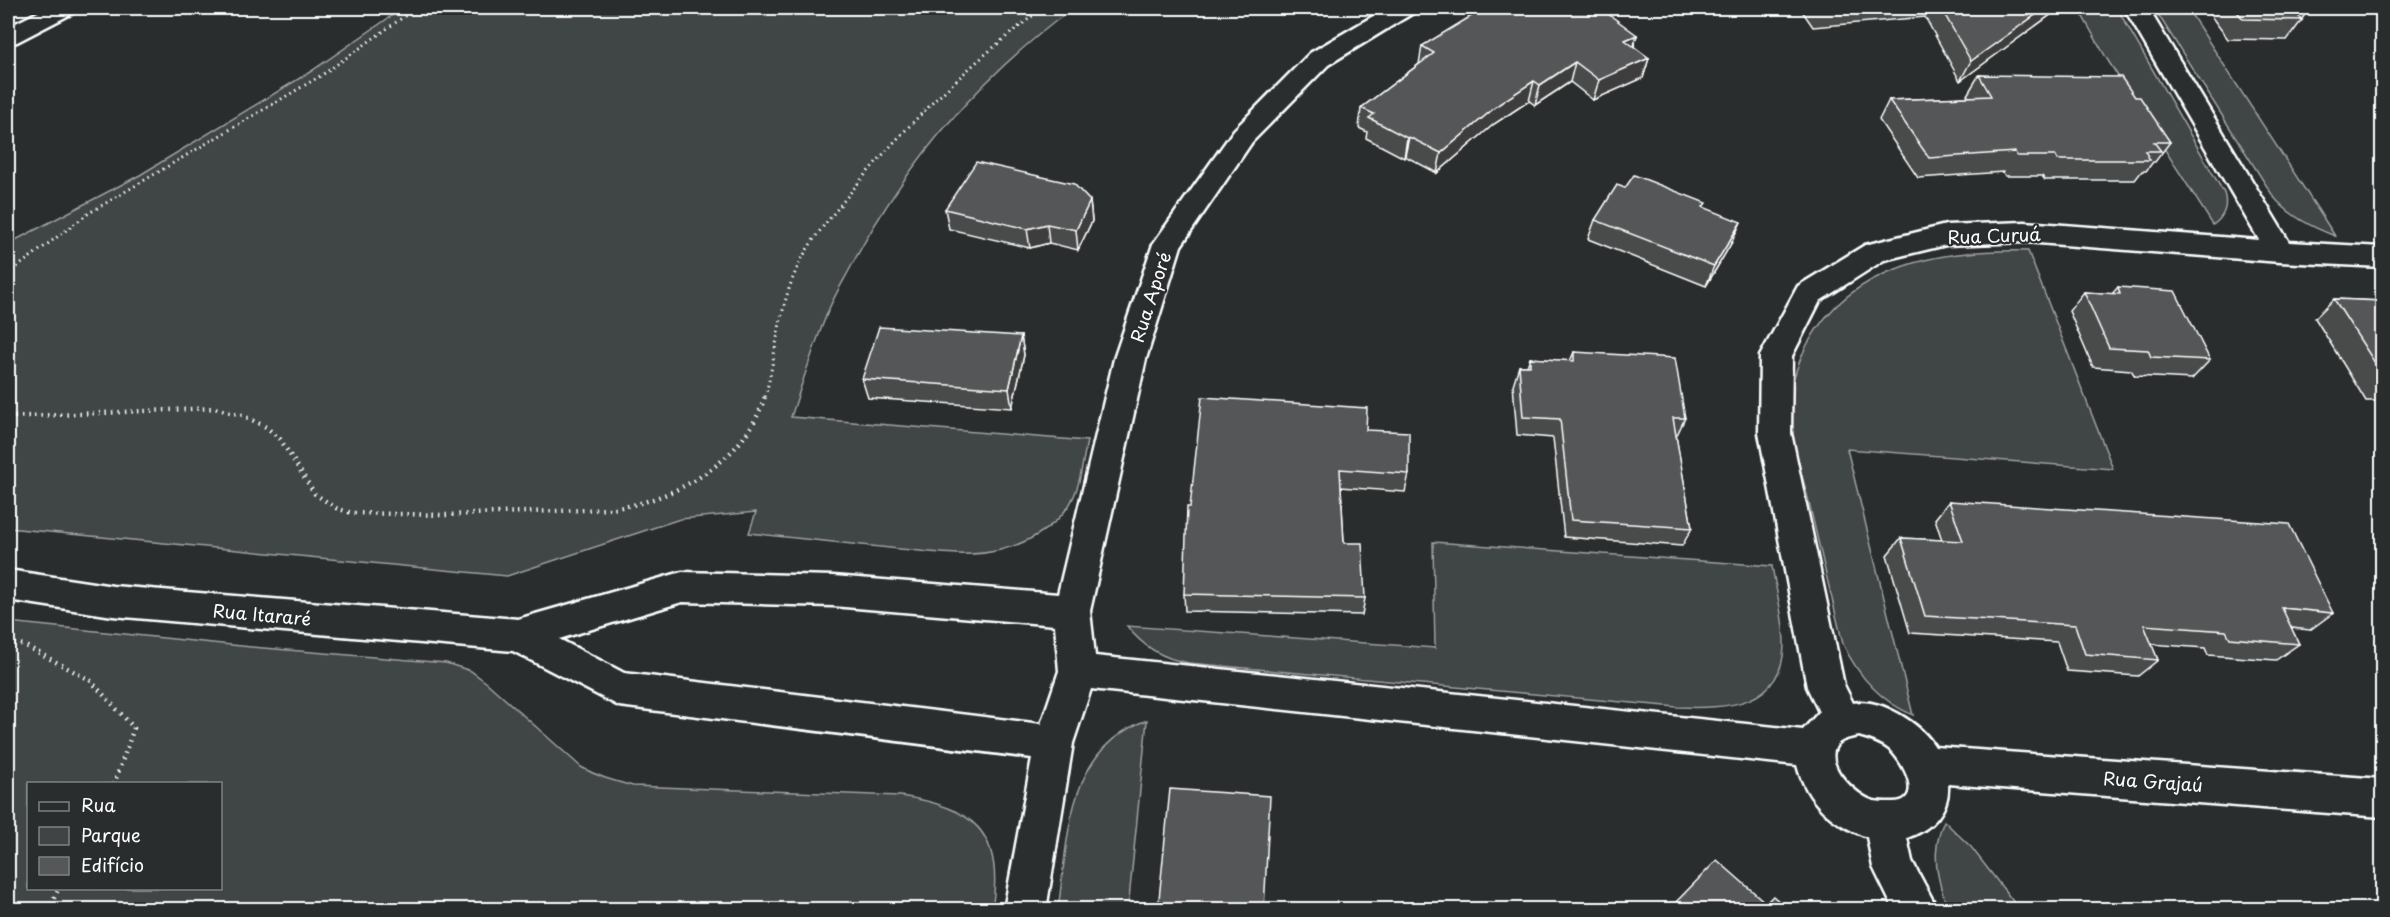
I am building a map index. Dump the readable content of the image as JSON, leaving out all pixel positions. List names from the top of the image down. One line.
{"streets":{"street":["Rua Curuá","Rua Aporé","Rua Itararé","Rua Grajaú"]},"crossings":[["Rua Curuá","Rua Grajaú"]],"legend":["Rua","Parque","Edifício"]}
